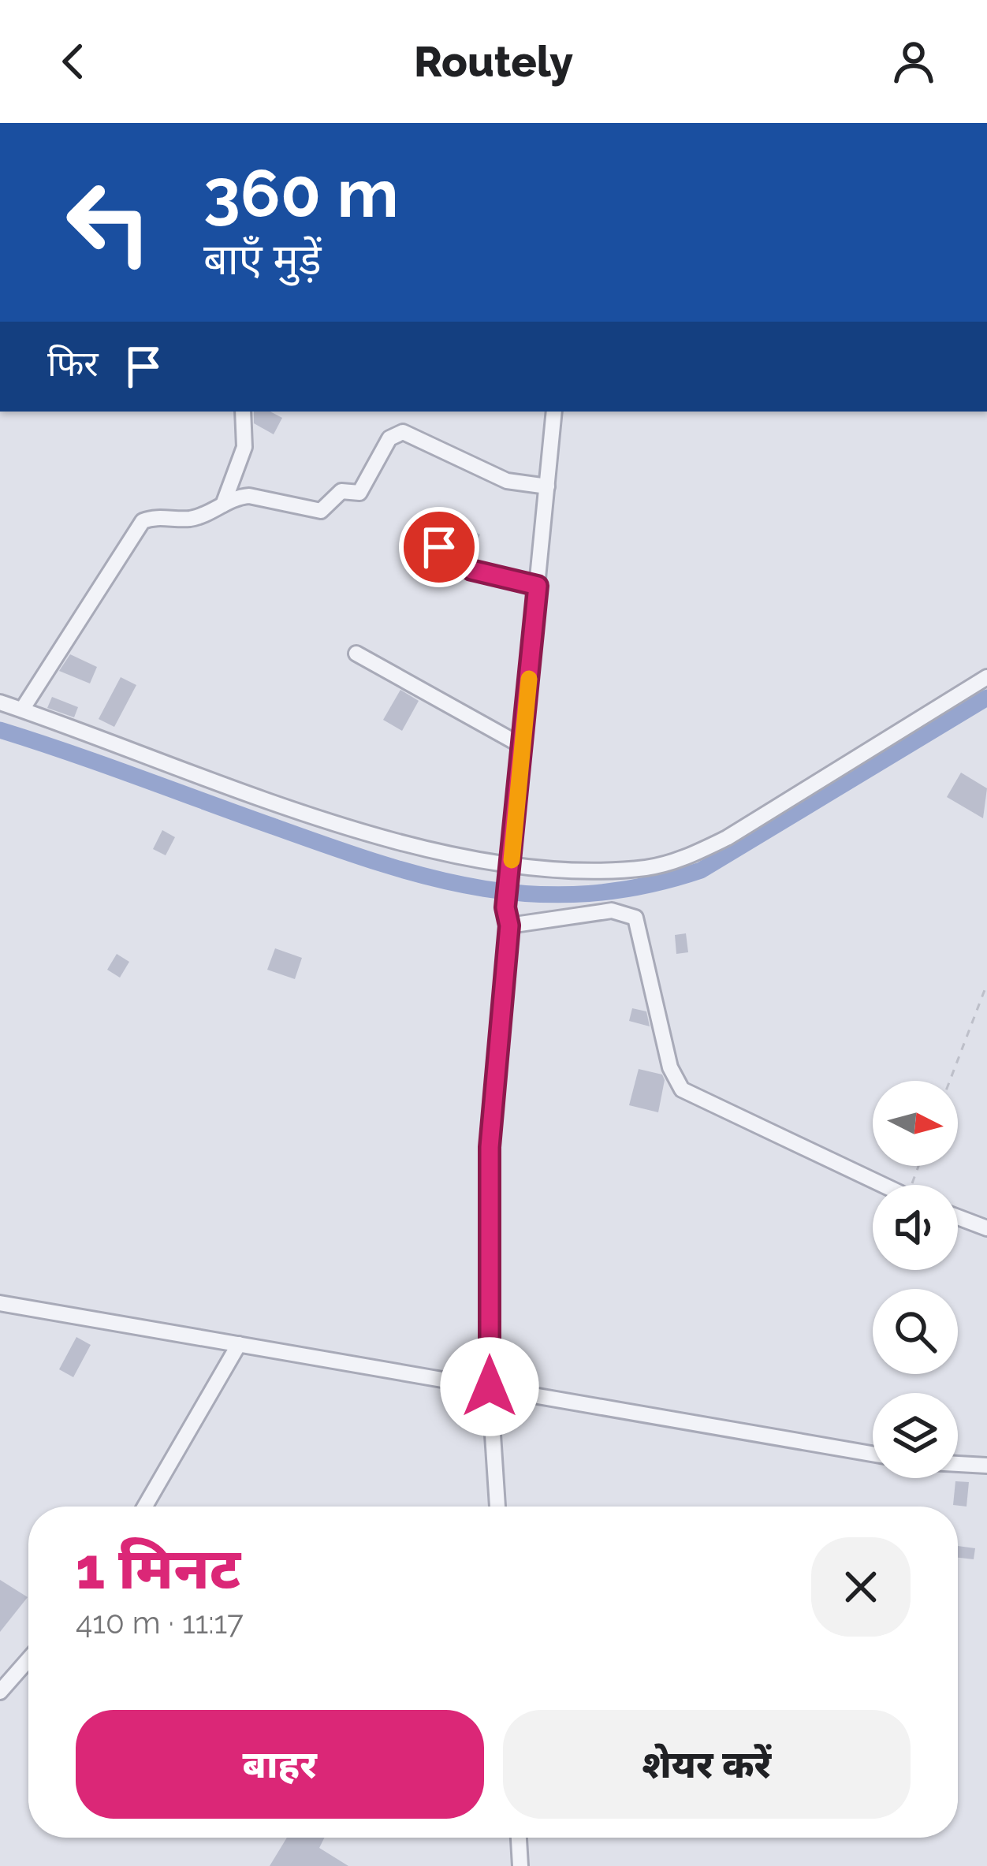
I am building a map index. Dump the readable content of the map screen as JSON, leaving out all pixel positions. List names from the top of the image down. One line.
{"north":"right","page":{"header":"Routely","turn":["360 m","बाएँ मुड़ें"],"then":"फिर","heading":["1 मिनट","410 m · 11:17"],"buttons":["बाहर","शेयर करें"]}}
